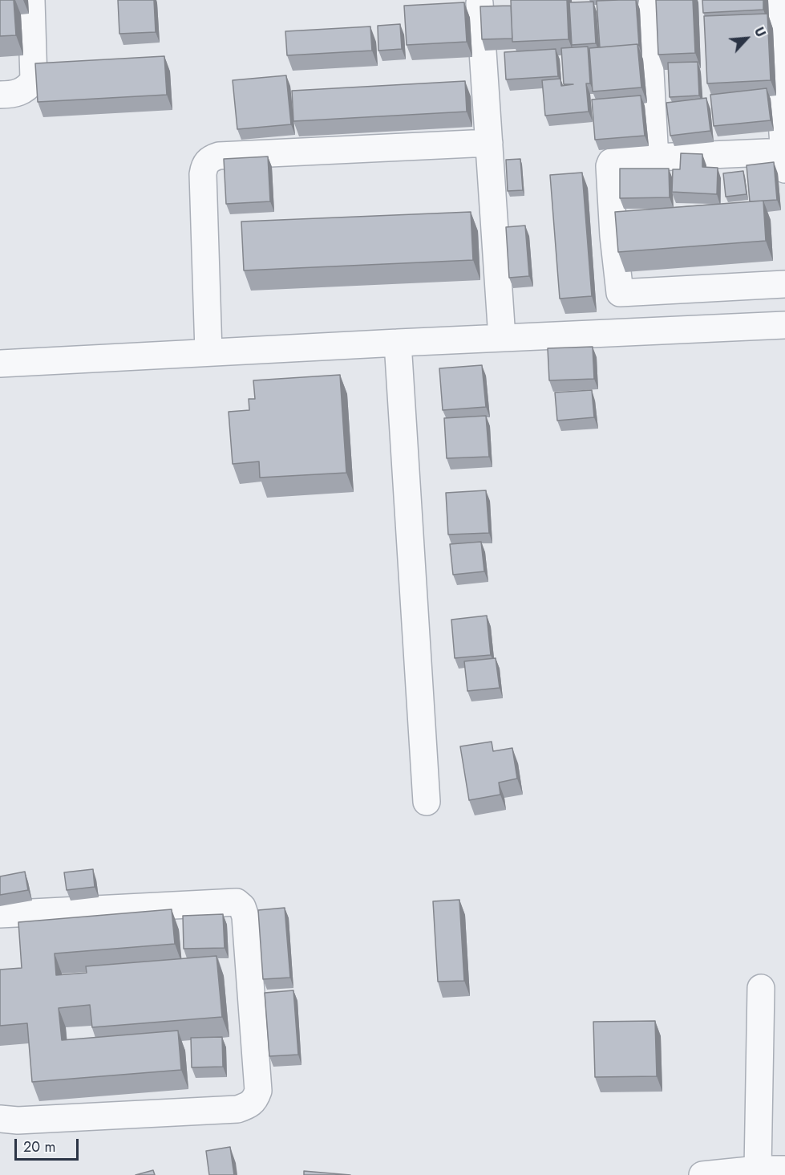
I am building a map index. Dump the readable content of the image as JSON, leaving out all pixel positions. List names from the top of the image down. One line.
{"scale_bar":"20 m","north":"top right"}
